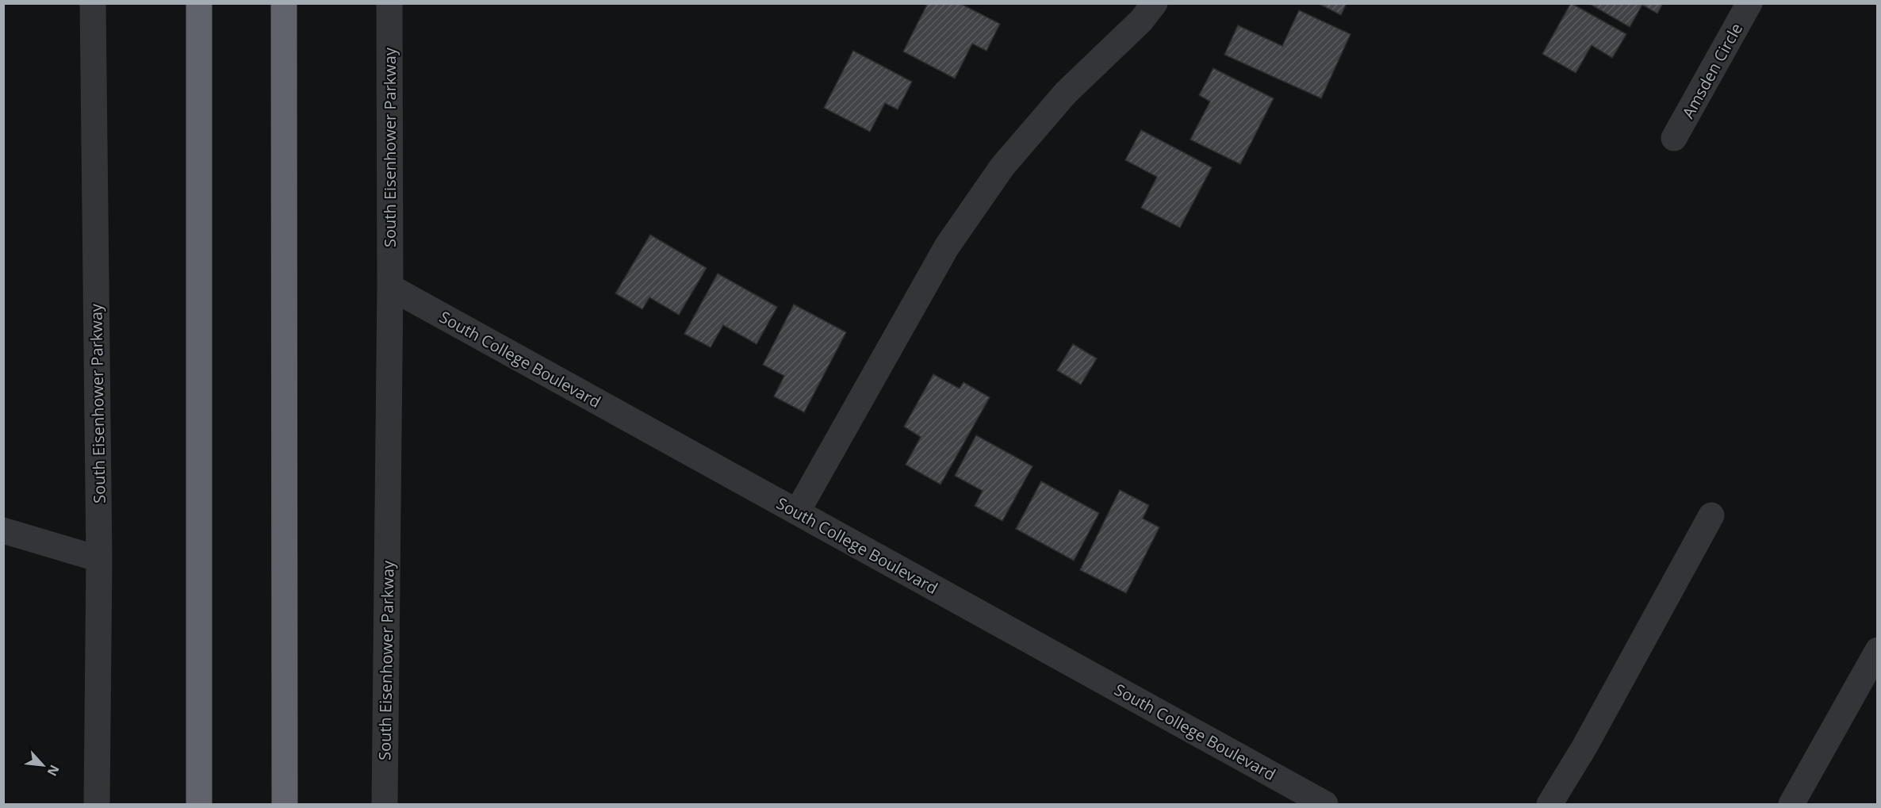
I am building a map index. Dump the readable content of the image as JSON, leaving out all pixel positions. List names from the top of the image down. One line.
{"streets":{"street":["Amsden Circle","South Eisenhower Parkway","South College Boulevard"]},"crossings":[["South Eisenhower Parkway","South College Boulevard"]],"north":"bottom right"}
